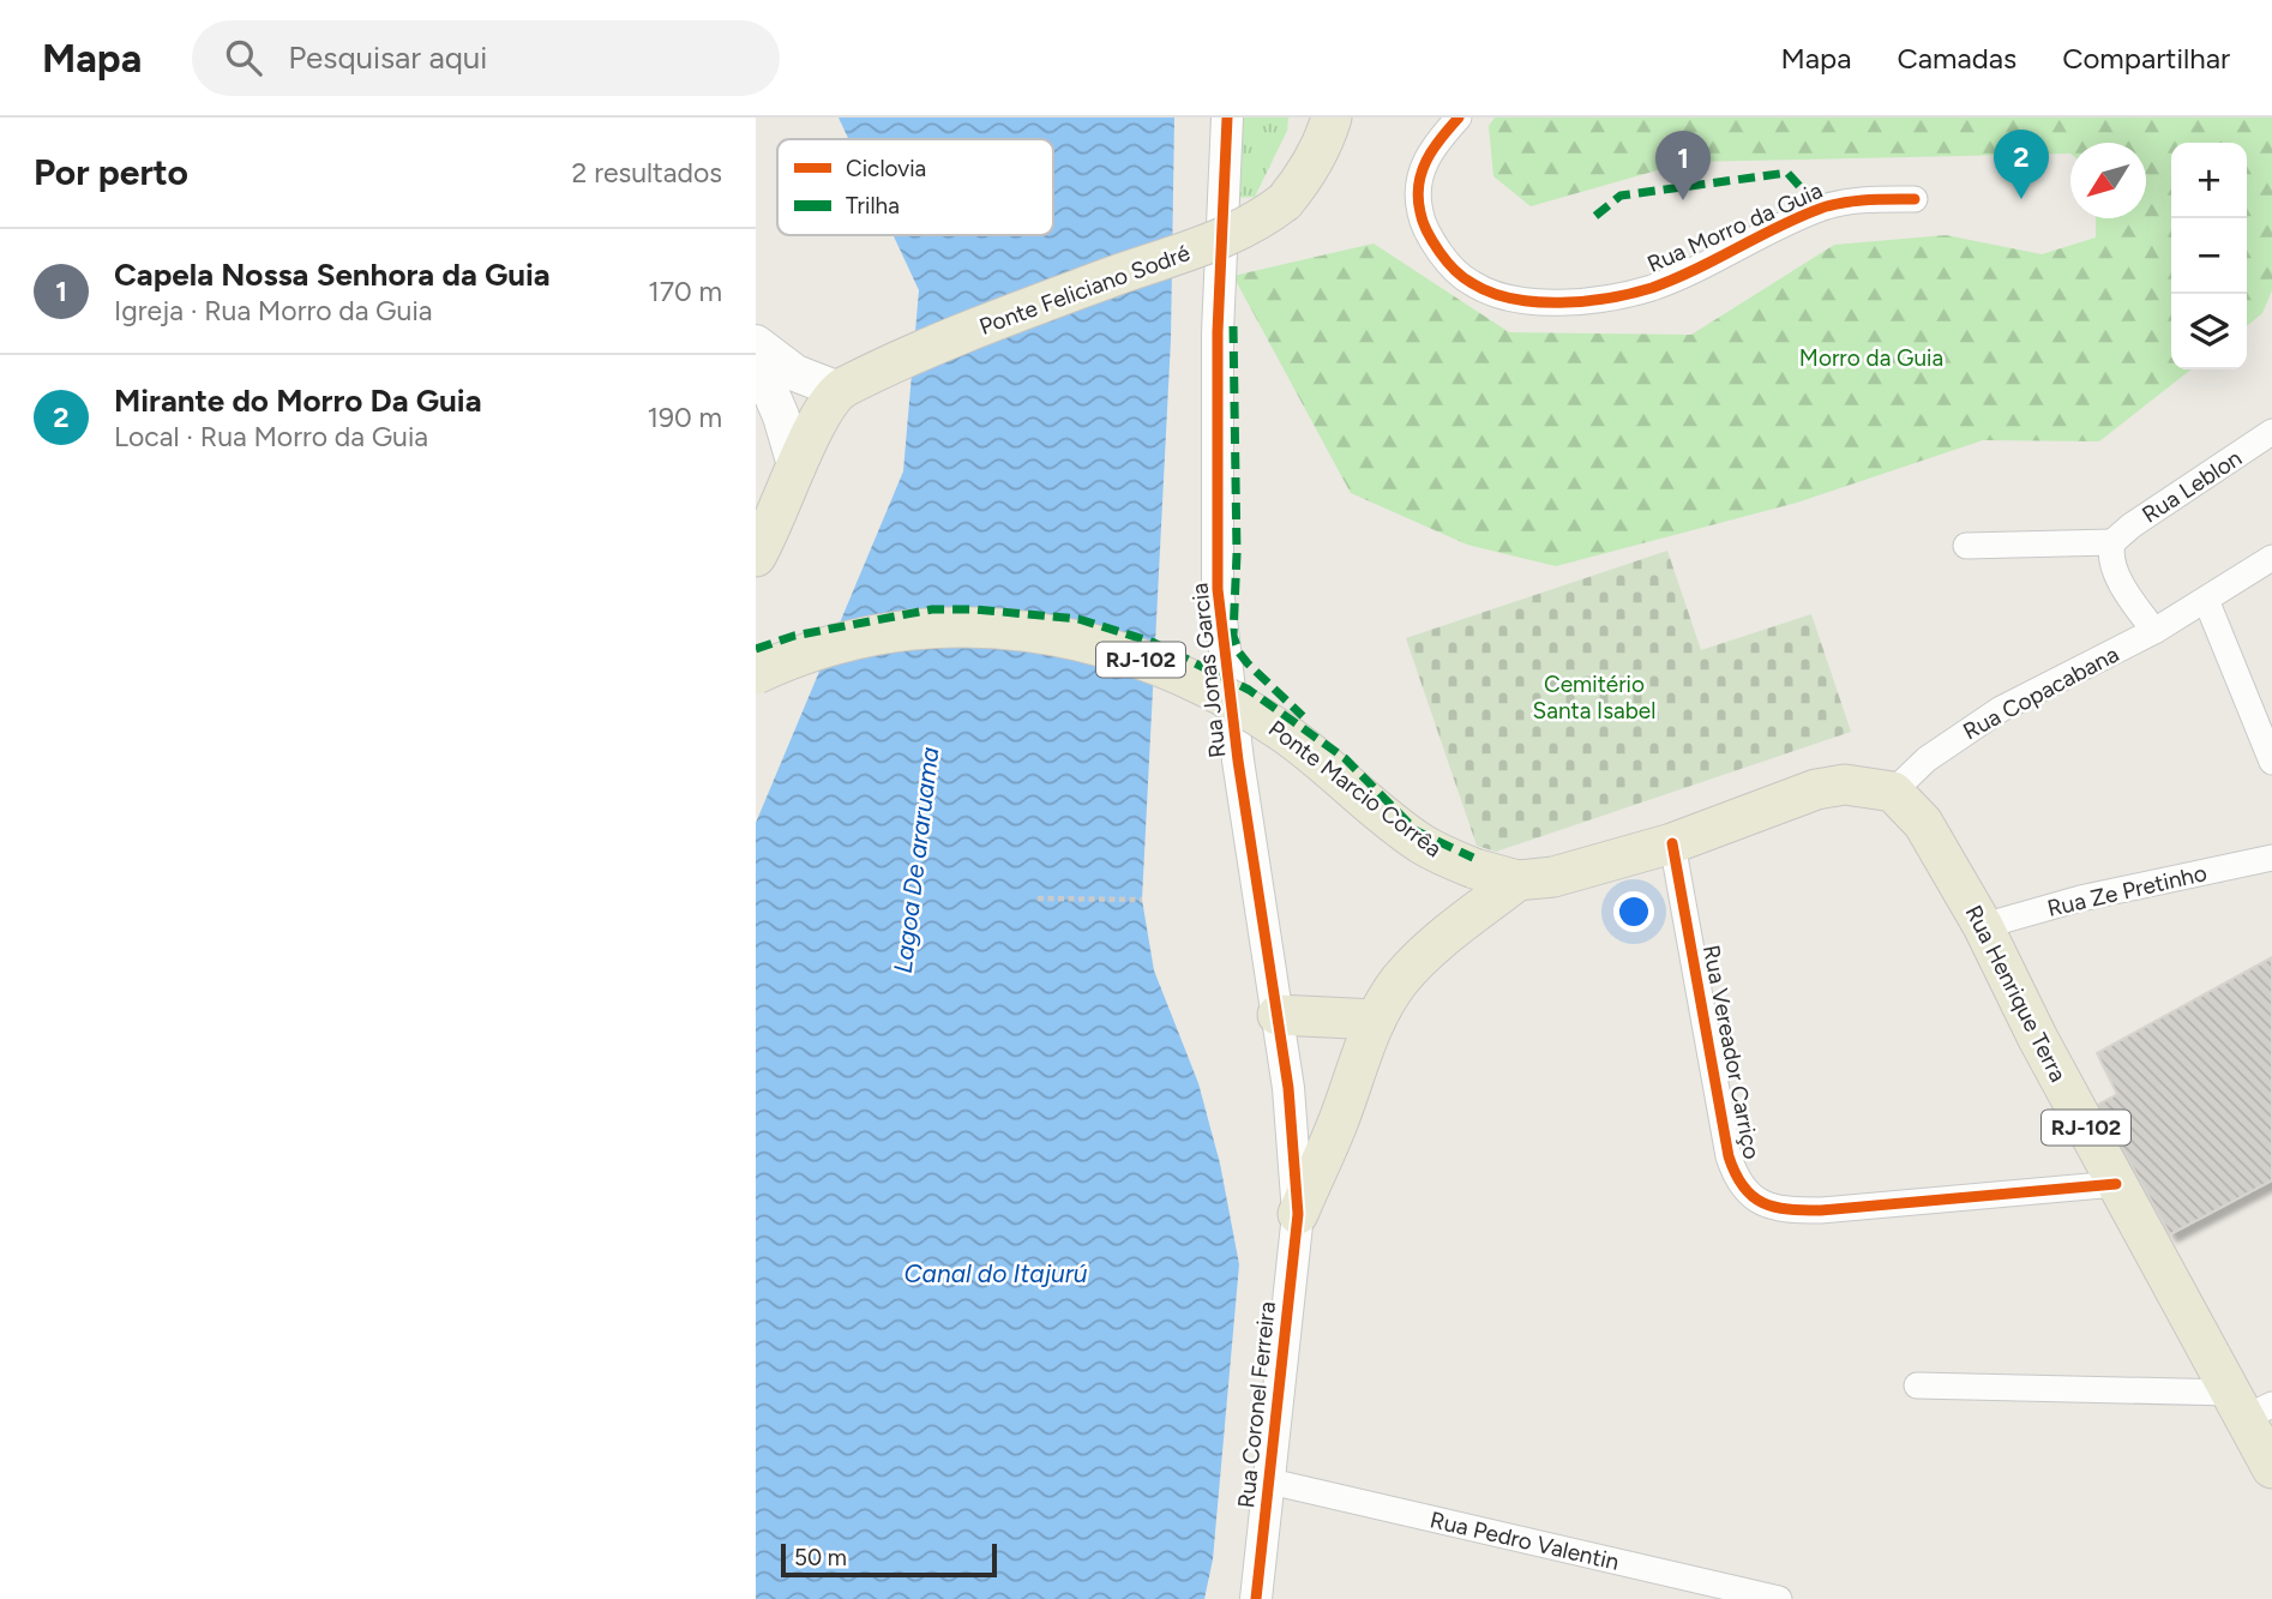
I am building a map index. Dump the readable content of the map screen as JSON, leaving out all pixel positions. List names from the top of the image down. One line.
{"streets":{"main road":["Ponte Feliciano Sodré","RJ-102","Ponte Marcio Corrêa","Rua Henrique Terra"],"street":["Rua Morro da Guia","Rua Leblon","Rua Jonas Garcia","Rua Copacabana","Rua Ze Pretinho","Rua Vereador Carriço","Rua Coronel Ferreira","Rua Pedro Valentin"]},"crossings":[["RJ-102","Rua Copacabana"],["RJ-102","Ponte Marcio Corrêa"],["RJ-102","Rua Henrique Terra"],["RJ-102","Rua Vereador Carriço"],["Rua Jonas Garcia","Rua Coronel Ferreira"],["Rua Copacabana","Rua Henrique Terra"],["Rua Ze Pretinho","Rua Henrique Terra"],["Rua Henrique Terra","Rua Vereador Carriço"],["Rua Coronel Ferreira","Rua Pedro Valentin"]],"water":["Lagoa De araruama","Canal do Itajurú"],"parks":["Morro da Guia","Cemitério Santa Isabel"],"legend":["Ciclovia","Trilha"],"scale_bar":"50 m","north":"bottom left","page":{"header":"Mapa","search":"Pesquisar aqui","nav":["Mapa","Camadas","Compartilhar"],"heading":["Por perto","2 resultados"],"pins":["2","1"],"map_buttons":["+","−"],"list":[{"mark":"1","name":"Capela Nossa Senhora da Guia","note":"Igreja · Rua Morro da Guia","value":"170 m"},{"mark":"2","name":"Mirante do Morro Da Guia","note":"Local · Rua Morro da Guia","value":"190 m"}],"scale":"50 m"}}
